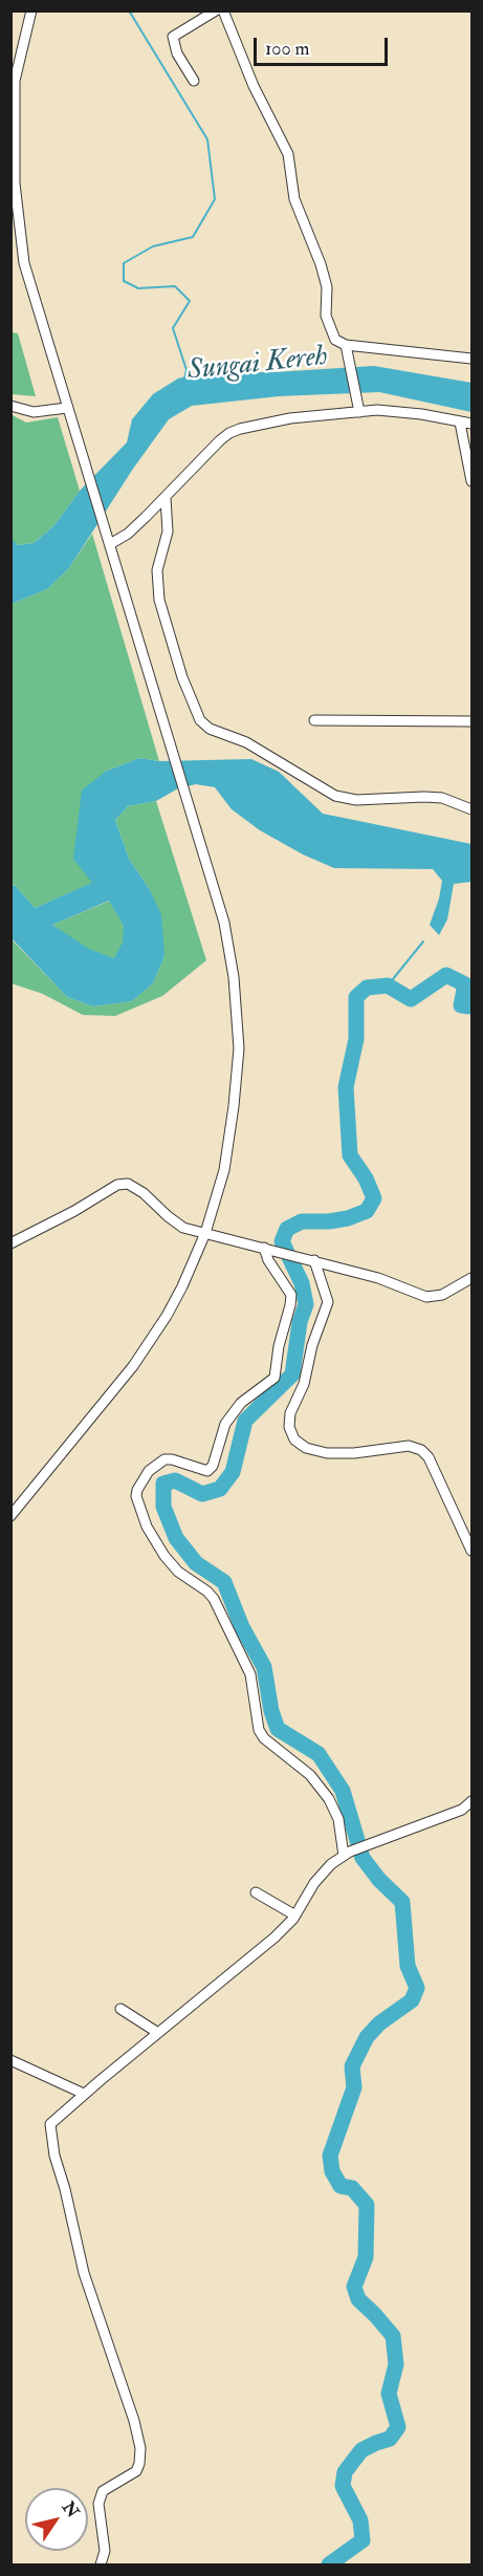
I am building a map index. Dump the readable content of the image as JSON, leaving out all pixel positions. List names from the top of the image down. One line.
{"water":["Sungai Kereh"],"scale_bar":"100 m","north":"top right"}
